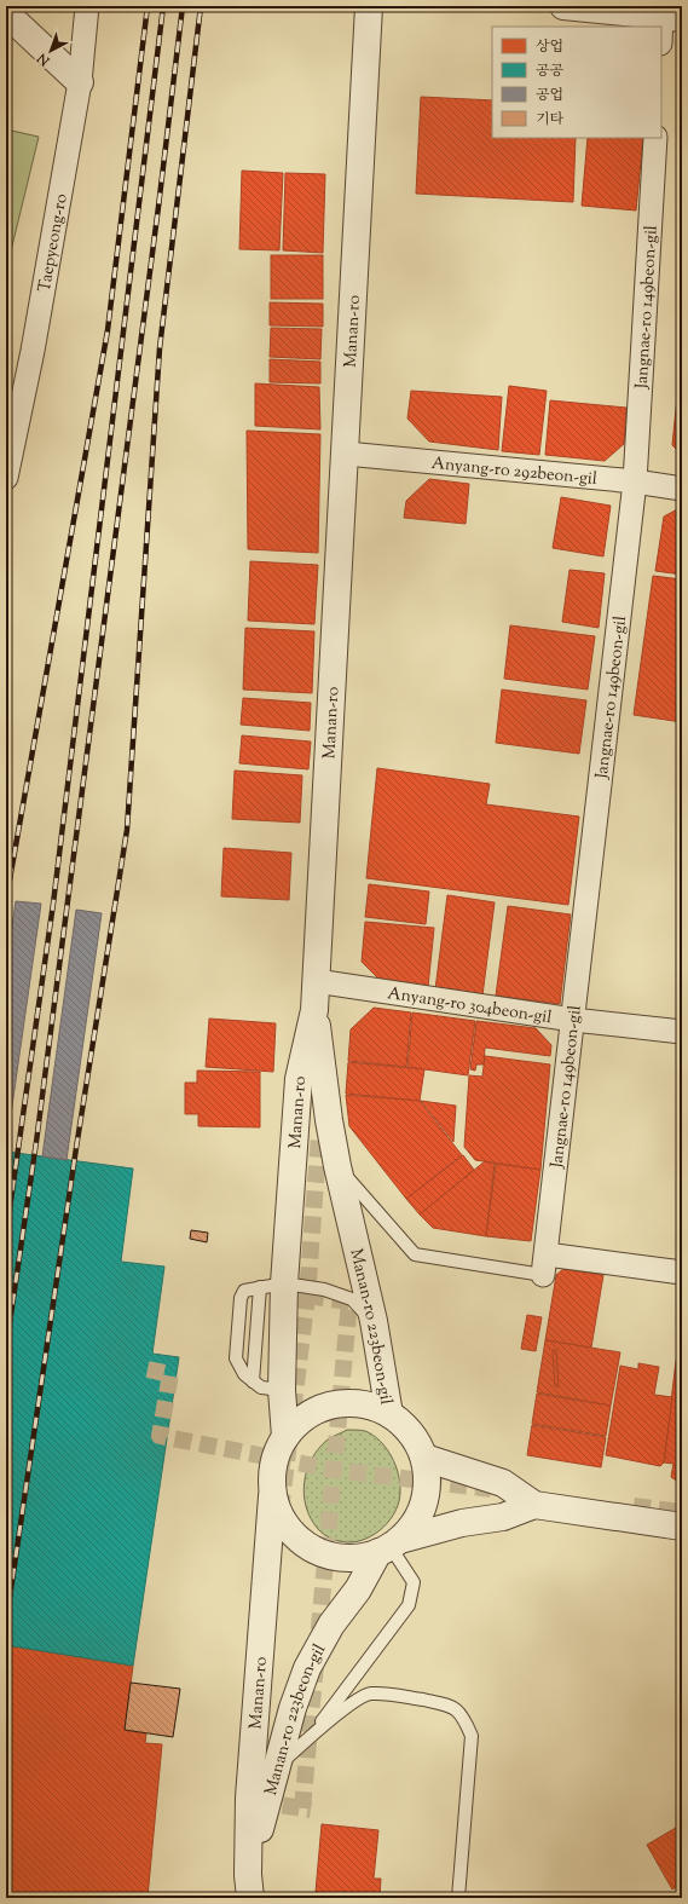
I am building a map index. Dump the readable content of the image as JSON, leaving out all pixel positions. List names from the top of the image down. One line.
{"streets":{"street":["Taepyeong-ro","Jangnae-ro 149beon-gil","Manan-ro","Anyang-ro 292beon-gil","Anyang-ro 304beon-gil","Manan-ro 223beon-gil"]},"crossings":[["Jangnae-ro 149beon-gil","Anyang-ro 292beon-gil"],["Jangnae-ro 149beon-gil","Anyang-ro 304beon-gil"],["Manan-ro","Anyang-ro 292beon-gil"],["Manan-ro","Anyang-ro 304beon-gil"],["Manan-ro","Manan-ro 223beon-gil"]],"legend":["상업","공공","공업","기타"],"north":"bottom left"}
